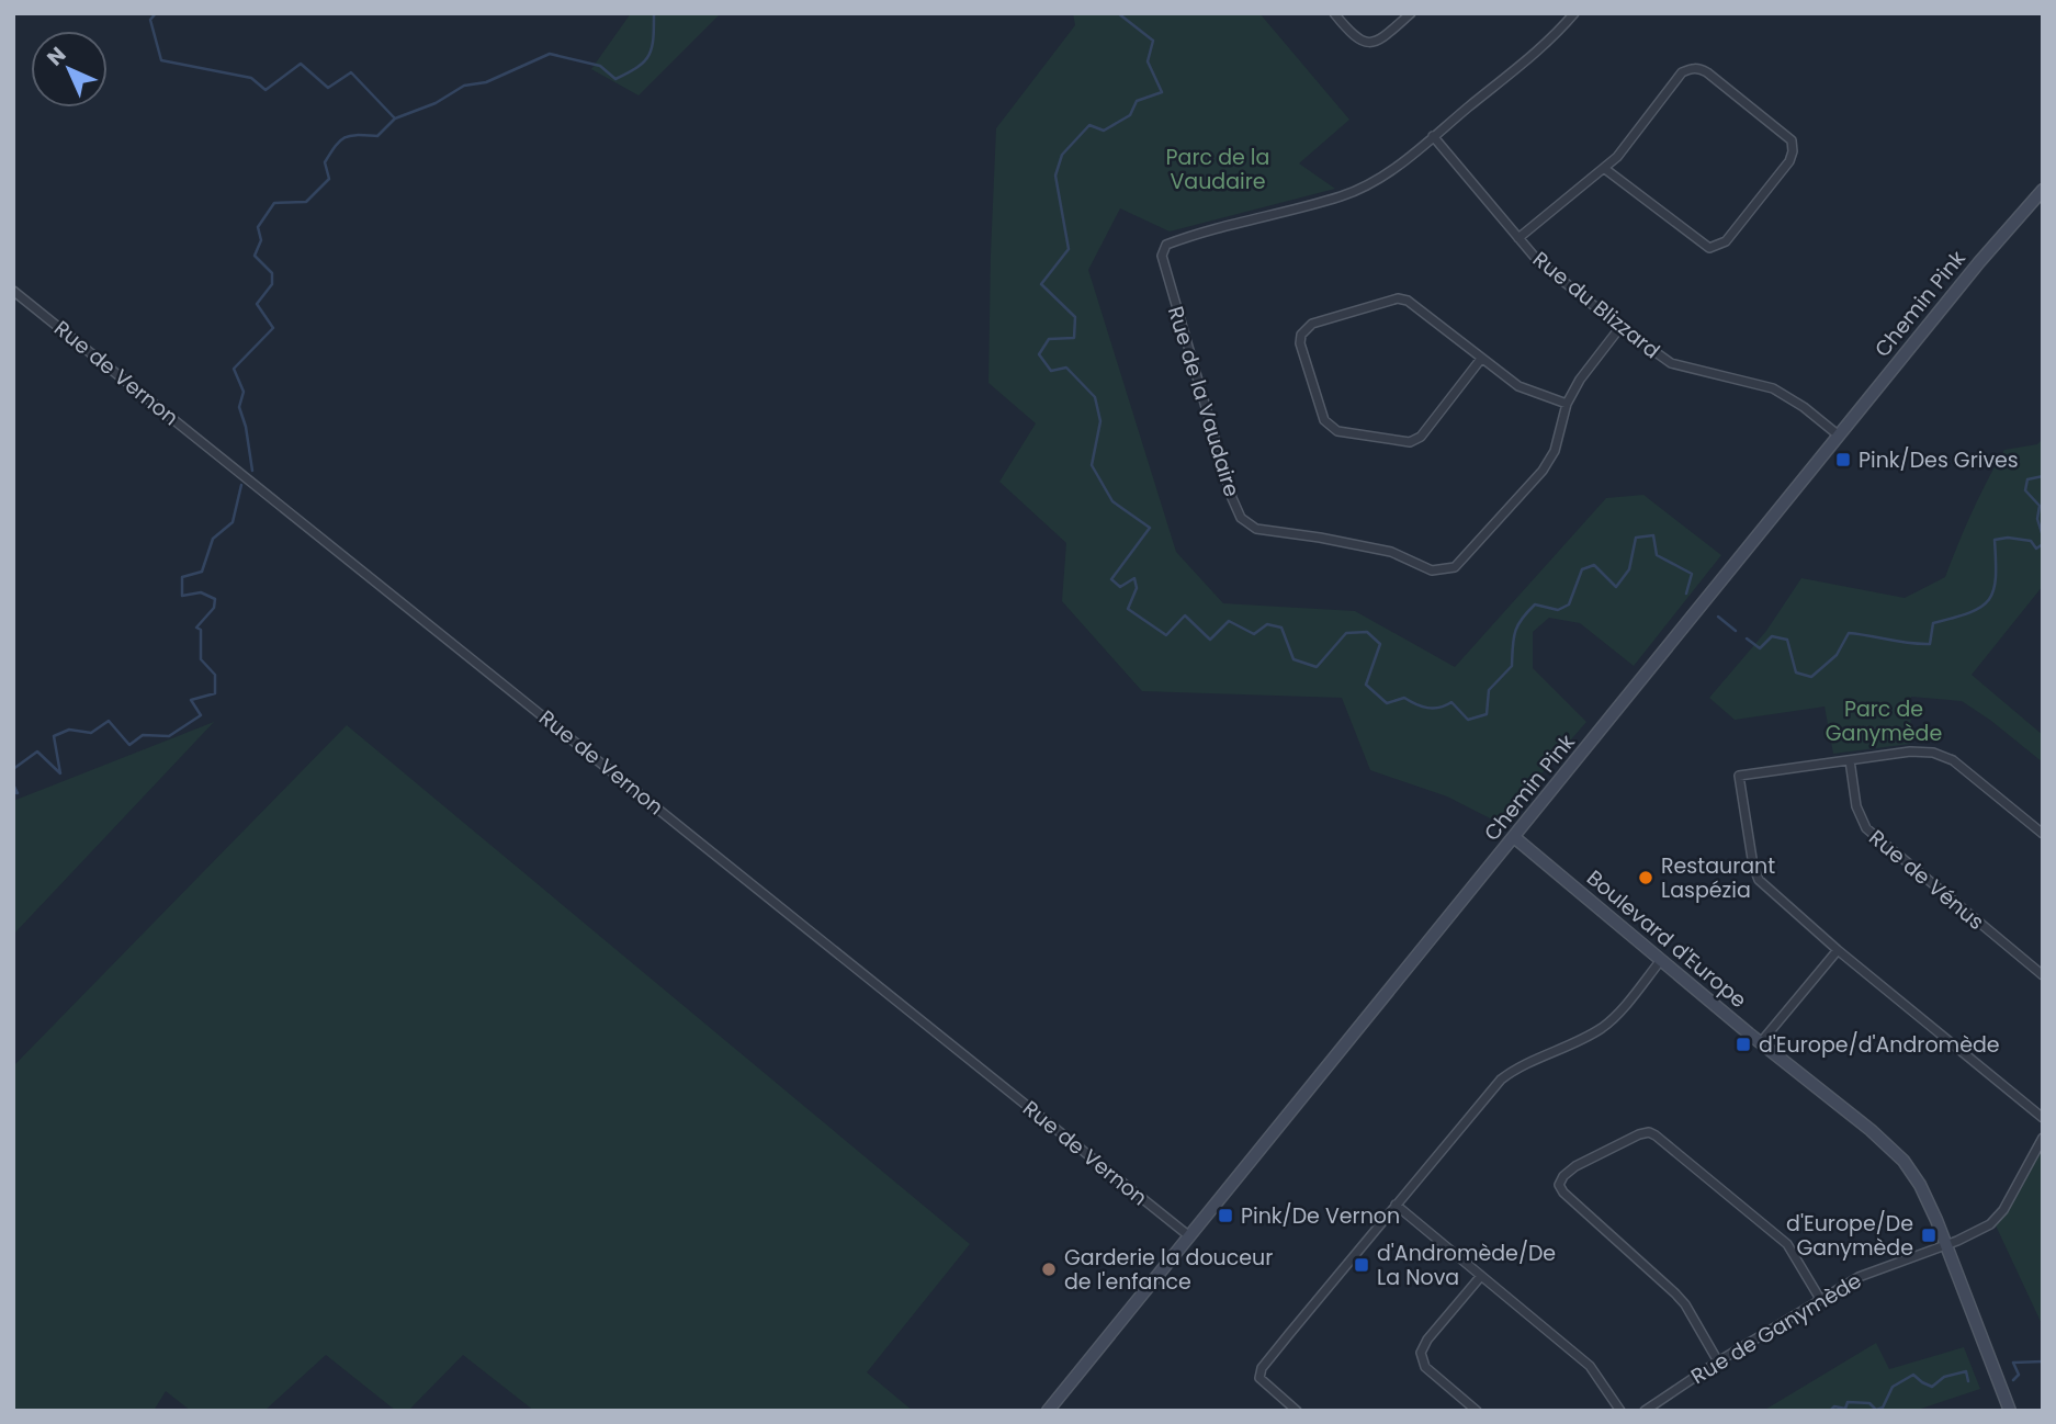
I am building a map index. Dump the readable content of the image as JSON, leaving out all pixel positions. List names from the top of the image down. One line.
{"streets":{"main road":["Chemin Pink","Boulevard d'Europe"],"street":["Rue du Blizzard","Rue de Vernon","Rue de la Vaudaire","Rue de Vénus","Rue de Ganymède"]},"crossings":[["Chemin Pink","Rue du Blizzard"],["Chemin Pink","Rue de Vernon"],["Chemin Pink","Boulevard d'Europe"],["Rue du Blizzard","Rue de la Vaudaire"],["Boulevard d'Europe","Rue de Ganymède"]],"parks":["Parc de la Vaudaire","Parc de Ganymède"],"places":{"transit":["Pink/Des Grives","d'Europe/d'Andromède","Pink/De Vernon","d'Europe/De Ganymède","d'Andromède/De La Nova"],"other":["Restaurant Laspézia","Garderie la douceur de l'enfance"]},"north":"top left"}
